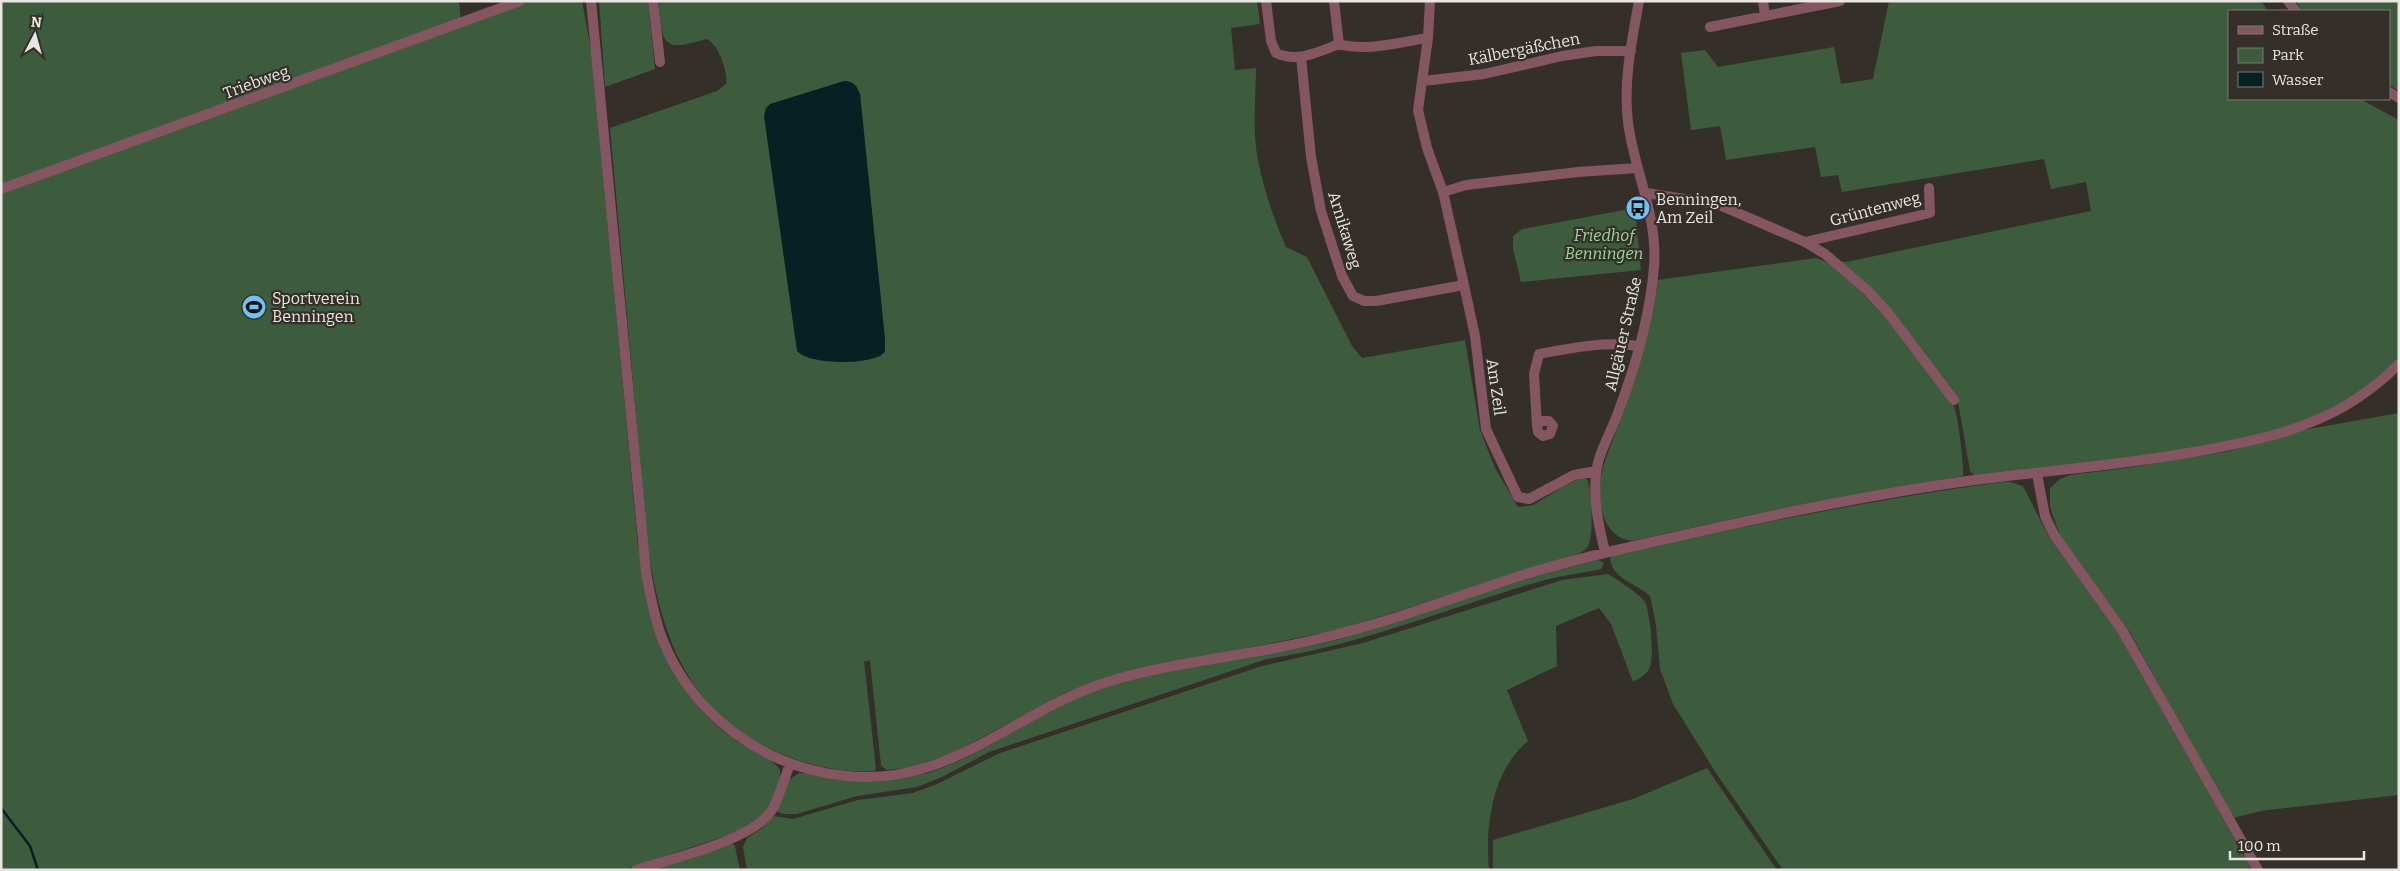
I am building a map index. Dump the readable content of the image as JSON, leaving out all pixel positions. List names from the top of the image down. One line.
{"streets":{"street":["Kälbergäßchen","Triebweg","Grüntenweg","Arnikaweg","Allgäuer Straße","Am Zeil"]},"crossings":[["Kälbergäßchen","Allgäuer Straße"],["Kälbergäßchen","Am Zeil"],["Arnikaweg","Am Zeil"],["Allgäuer Straße","Am Zeil"]],"parks":["Friedhof Benningen"],"places":{"bus stop":["Benningen, Am Zeil"],"sports":["Sportverein Benningen"]},"legend":["Straße","Park","Wasser"],"scale_bar":"100 m","north":"top"}
